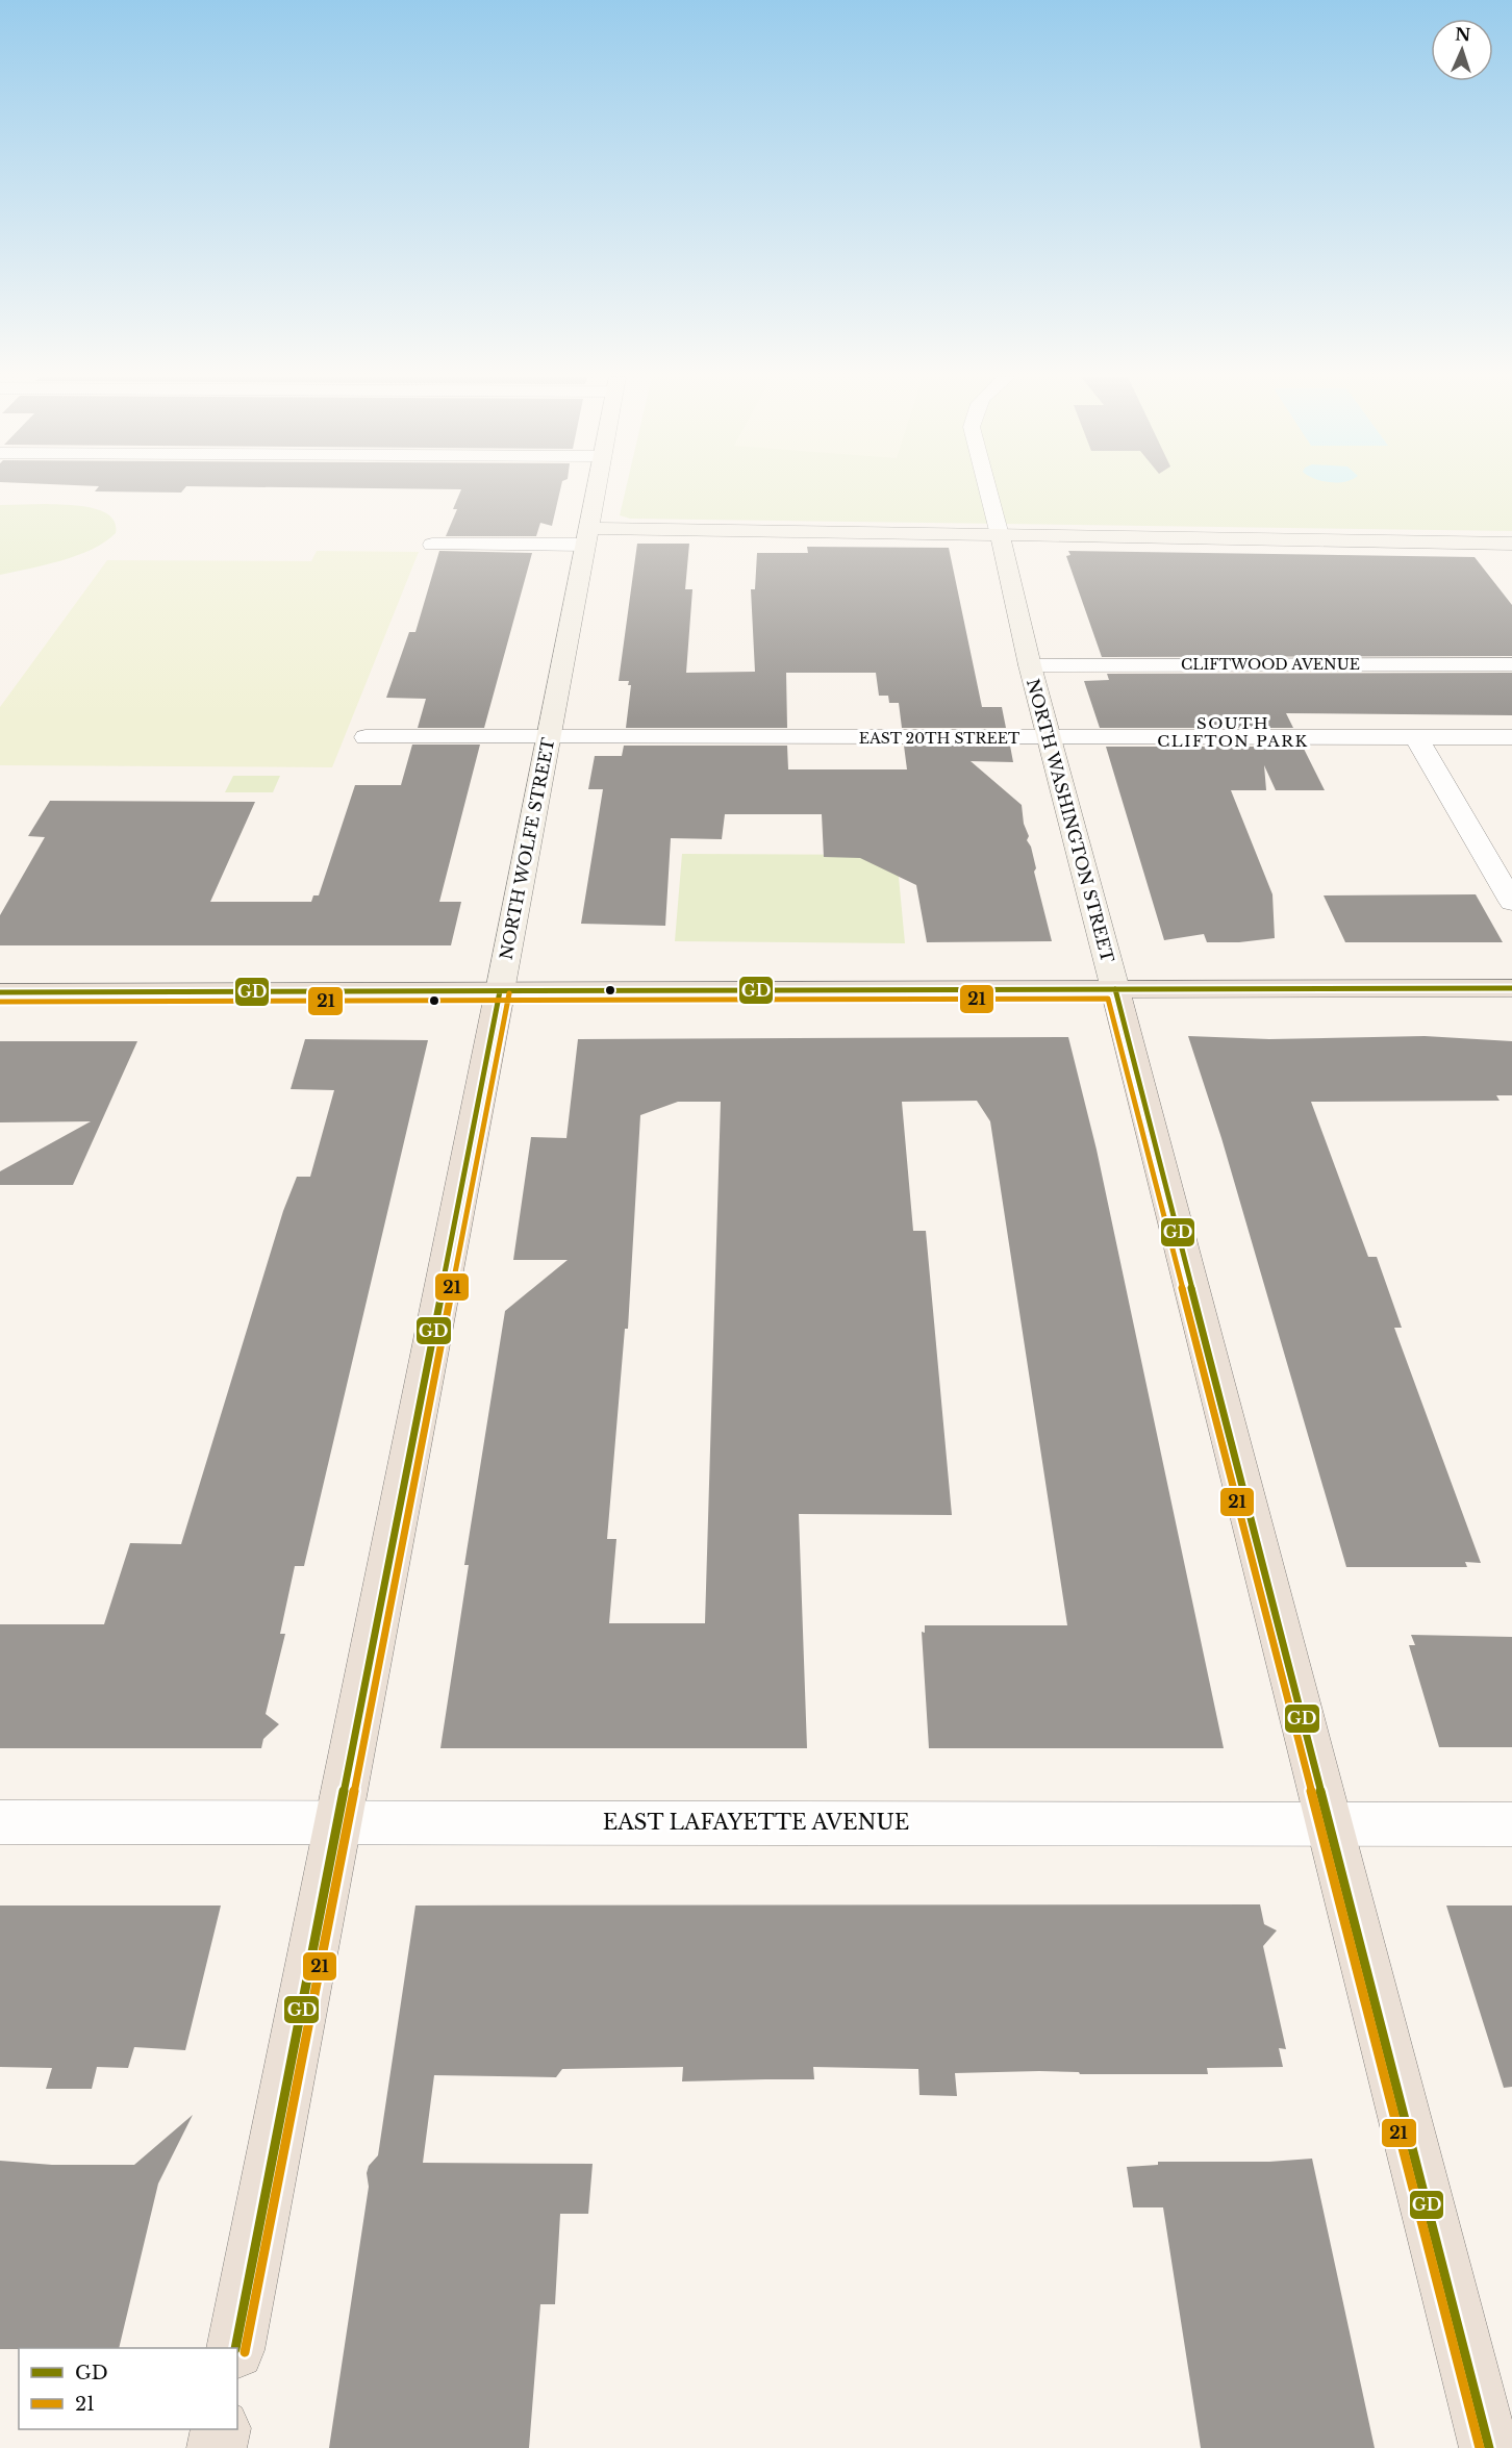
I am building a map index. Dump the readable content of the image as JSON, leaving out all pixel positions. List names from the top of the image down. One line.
{"streets":{"main road":["NORTH WASHINGTON STREET","NORTH WOLFE STREET"],"street":["CLIFTWOOD AVENUE","EAST 20TH STREET","EAST LAFAYETTE AVENUE"]},"crossings":[["CLIFTWOOD AVENUE","NORTH WASHINGTON STREET"],["EAST 20TH STREET","NORTH WASHINGTON STREET"],["EAST 20TH STREET","NORTH WOLFE STREET"],["NORTH WASHINGTON STREET","EAST LAFAYETTE AVENUE"],["NORTH WOLFE STREET","EAST LAFAYETTE AVENUE"]],"districts":["SOUTH CLIFTON PARK"],"lines":["transit line GD","transit line 21"],"legend":["GD","21"],"north":"top"}
